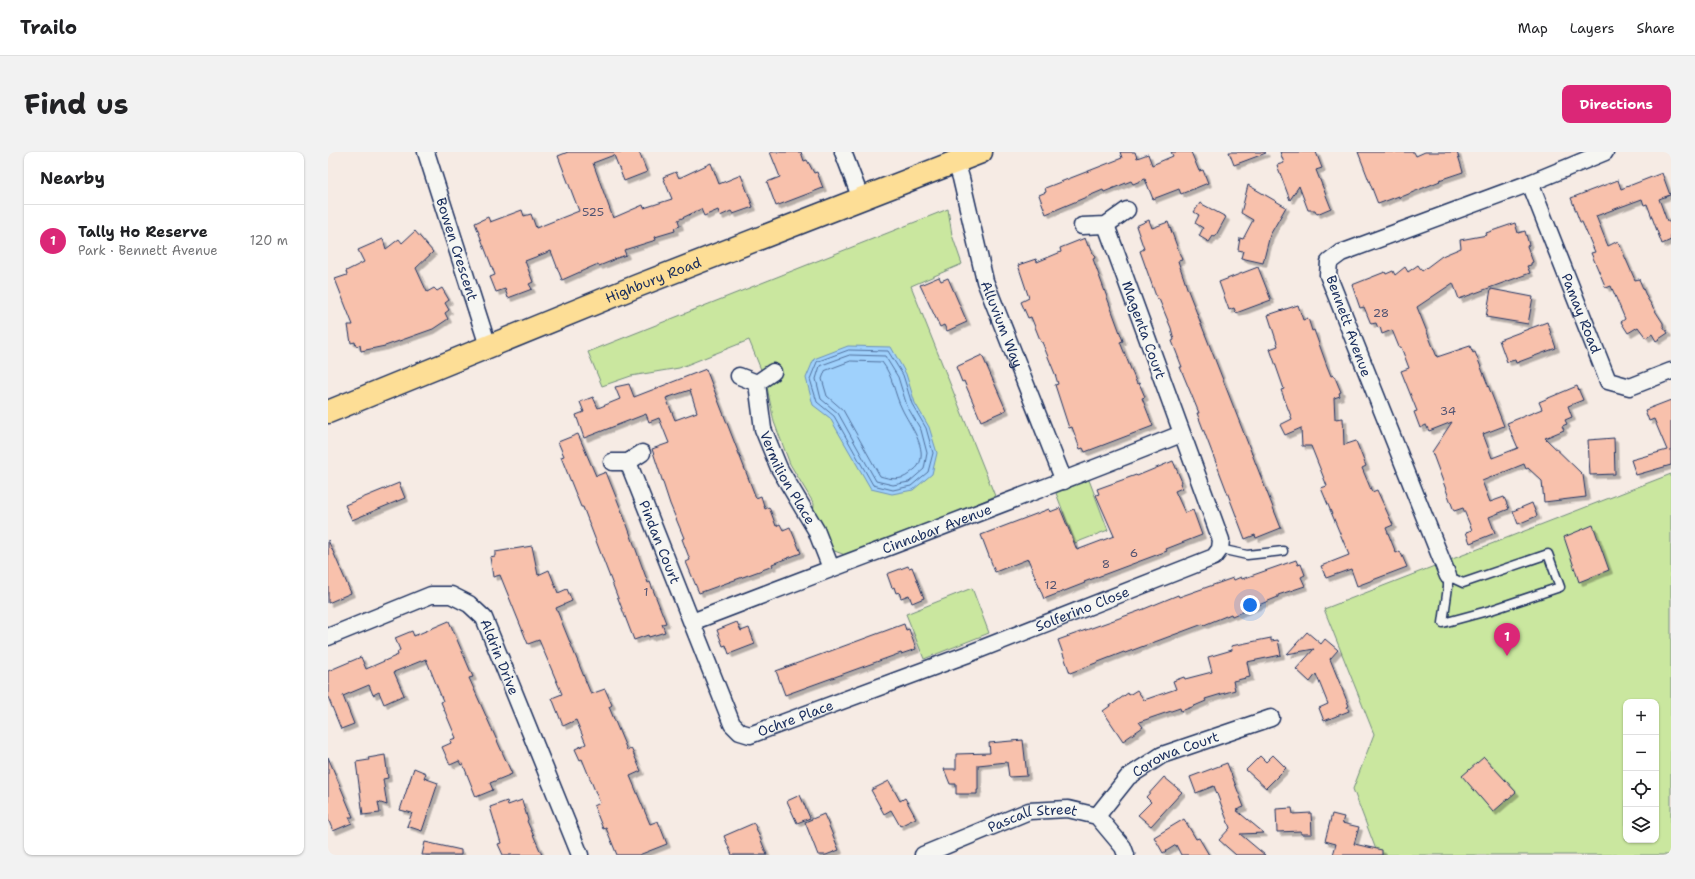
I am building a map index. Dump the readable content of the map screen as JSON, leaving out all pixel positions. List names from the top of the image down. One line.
{"streets":{"main road":["Highbury Road"],"street":["Bowen Crescent","Pamay Road","Alluvium Way","Bennett Avenue","Magenta Court","Vermilion Place","Cinnabar Avenue","Pindan Court","Solferino Close","Aldrin Drive","Ochre Place","Corowa Court","Pascall Street"]},"crossings":[["Bowen Crescent","Highbury Road"],["Highbury Road","Alluvium Way"],["Pamay Road","Bennett Avenue"],["Alluvium Way","Cinnabar Avenue"],["Magenta Court","Cinnabar Avenue"],["Vermilion Place","Cinnabar Avenue"],["Cinnabar Avenue","Pindan Court"],["Cinnabar Avenue","Ochre Place"],["Pindan Court","Ochre Place"],["Solferino Close","Ochre Place"],["Corowa Court","Pascall Street"]],"house_numbers":["525","28","34","6","8","12","1"],"page":{"header":"Trailo","nav":["Map","Layers","Share"],"title":"Find us","buttons":"Directions","heading":"Nearby","list":[{"mark":"1","name":"Tally Ho Reserve","note":"Park · Bennett Avenue","value":"120 m"}],"pins":"1","map_buttons":["+","−"]}}
